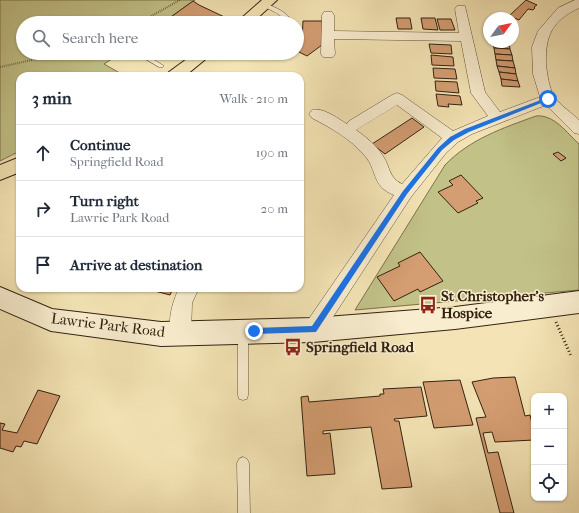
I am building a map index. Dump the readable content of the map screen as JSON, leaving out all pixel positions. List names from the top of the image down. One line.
{"streets":{"street":["Lawrie Park Road"]},"places":{"bus stop":["St Christopher's Hospice","Springfield Road"]},"north":"top right","page":{"search":"Search here","heading":["3 min","Walk · 210 m"],"list":[["Continue","Springfield Road","190 m"],["Turn right","Lawrie Park Road","20 m"],"Arrive at destination"],"map_buttons":["+","−"]}}
